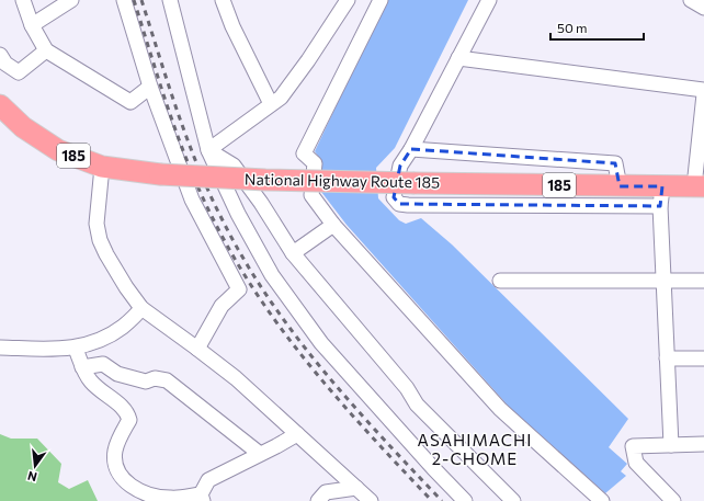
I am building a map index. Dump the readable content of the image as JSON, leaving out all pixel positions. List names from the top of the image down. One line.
{"streets":{"highway":["185","National Highway Route 185"]},"districts":["ASAHIMACHI 2-CHOME"],"scale_bar":"50 m","north":"bottom"}
